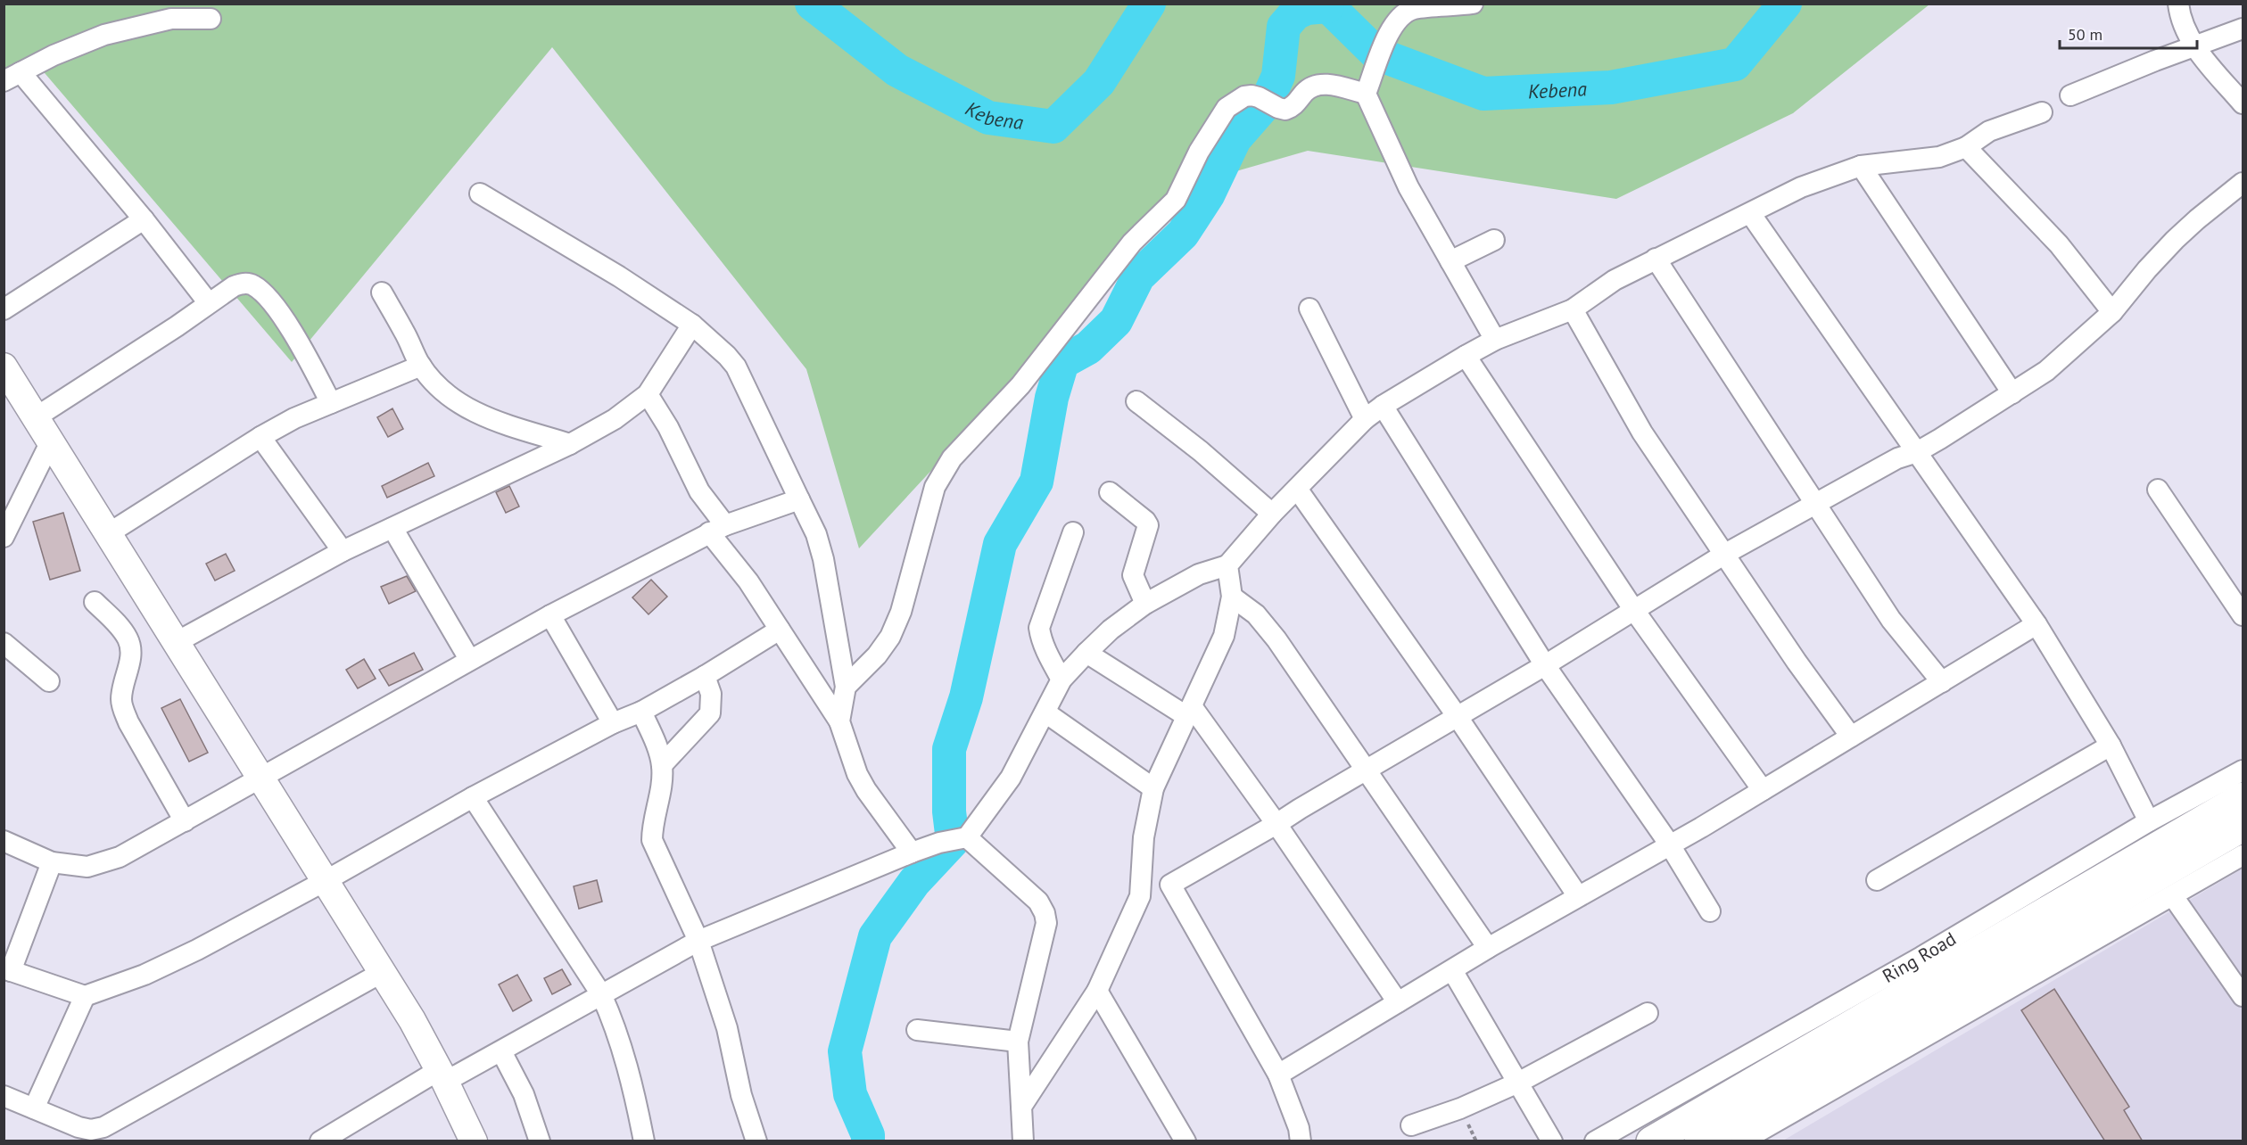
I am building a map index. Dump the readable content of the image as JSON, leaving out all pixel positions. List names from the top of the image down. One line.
{"streets":{"highway":["Ring Road"]},"water":["Kebena"],"scale_bar":"50 m"}
